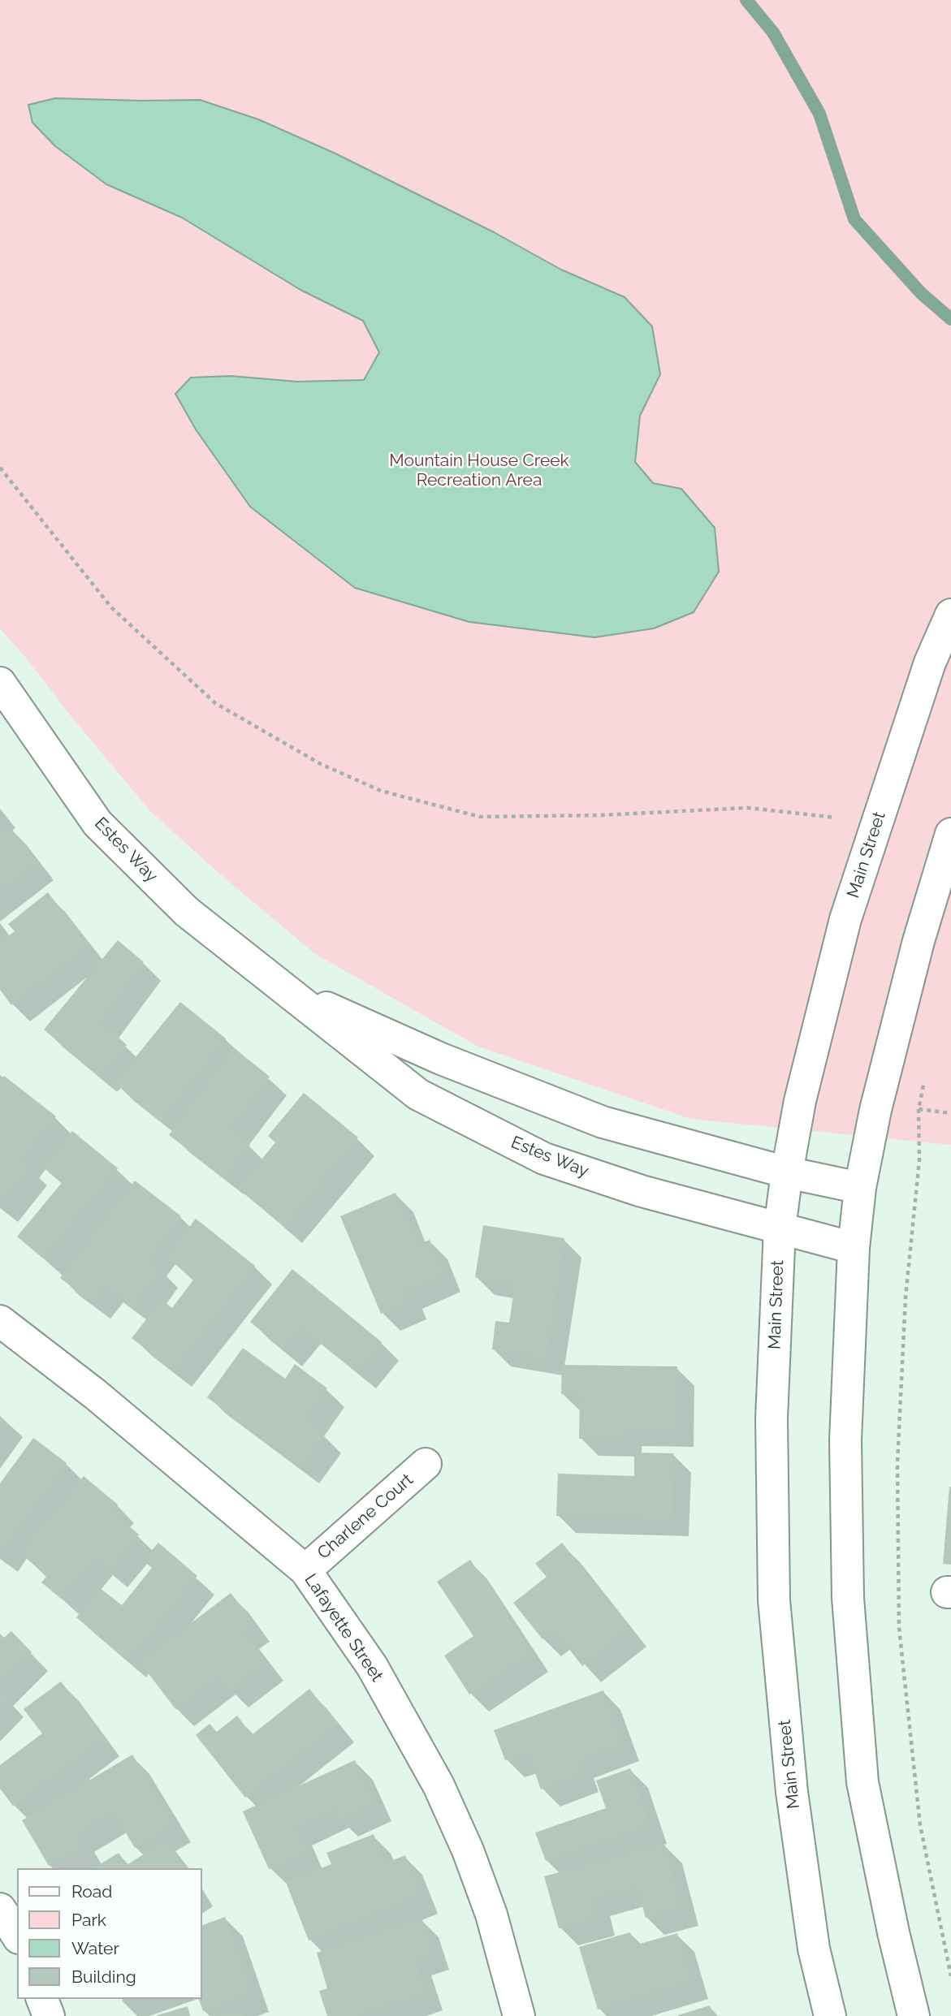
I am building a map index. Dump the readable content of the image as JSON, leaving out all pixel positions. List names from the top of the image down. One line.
{"streets":{"street":["Estes Way","Main Street","Charlene Court","Lafayette Street"]},"crossings":[["Estes Way","Main Street"],["Charlene Court","Lafayette Street"]],"parks":["Mountain House Creek Recreation Area"],"legend":["Road","Park","Water","Building"]}
